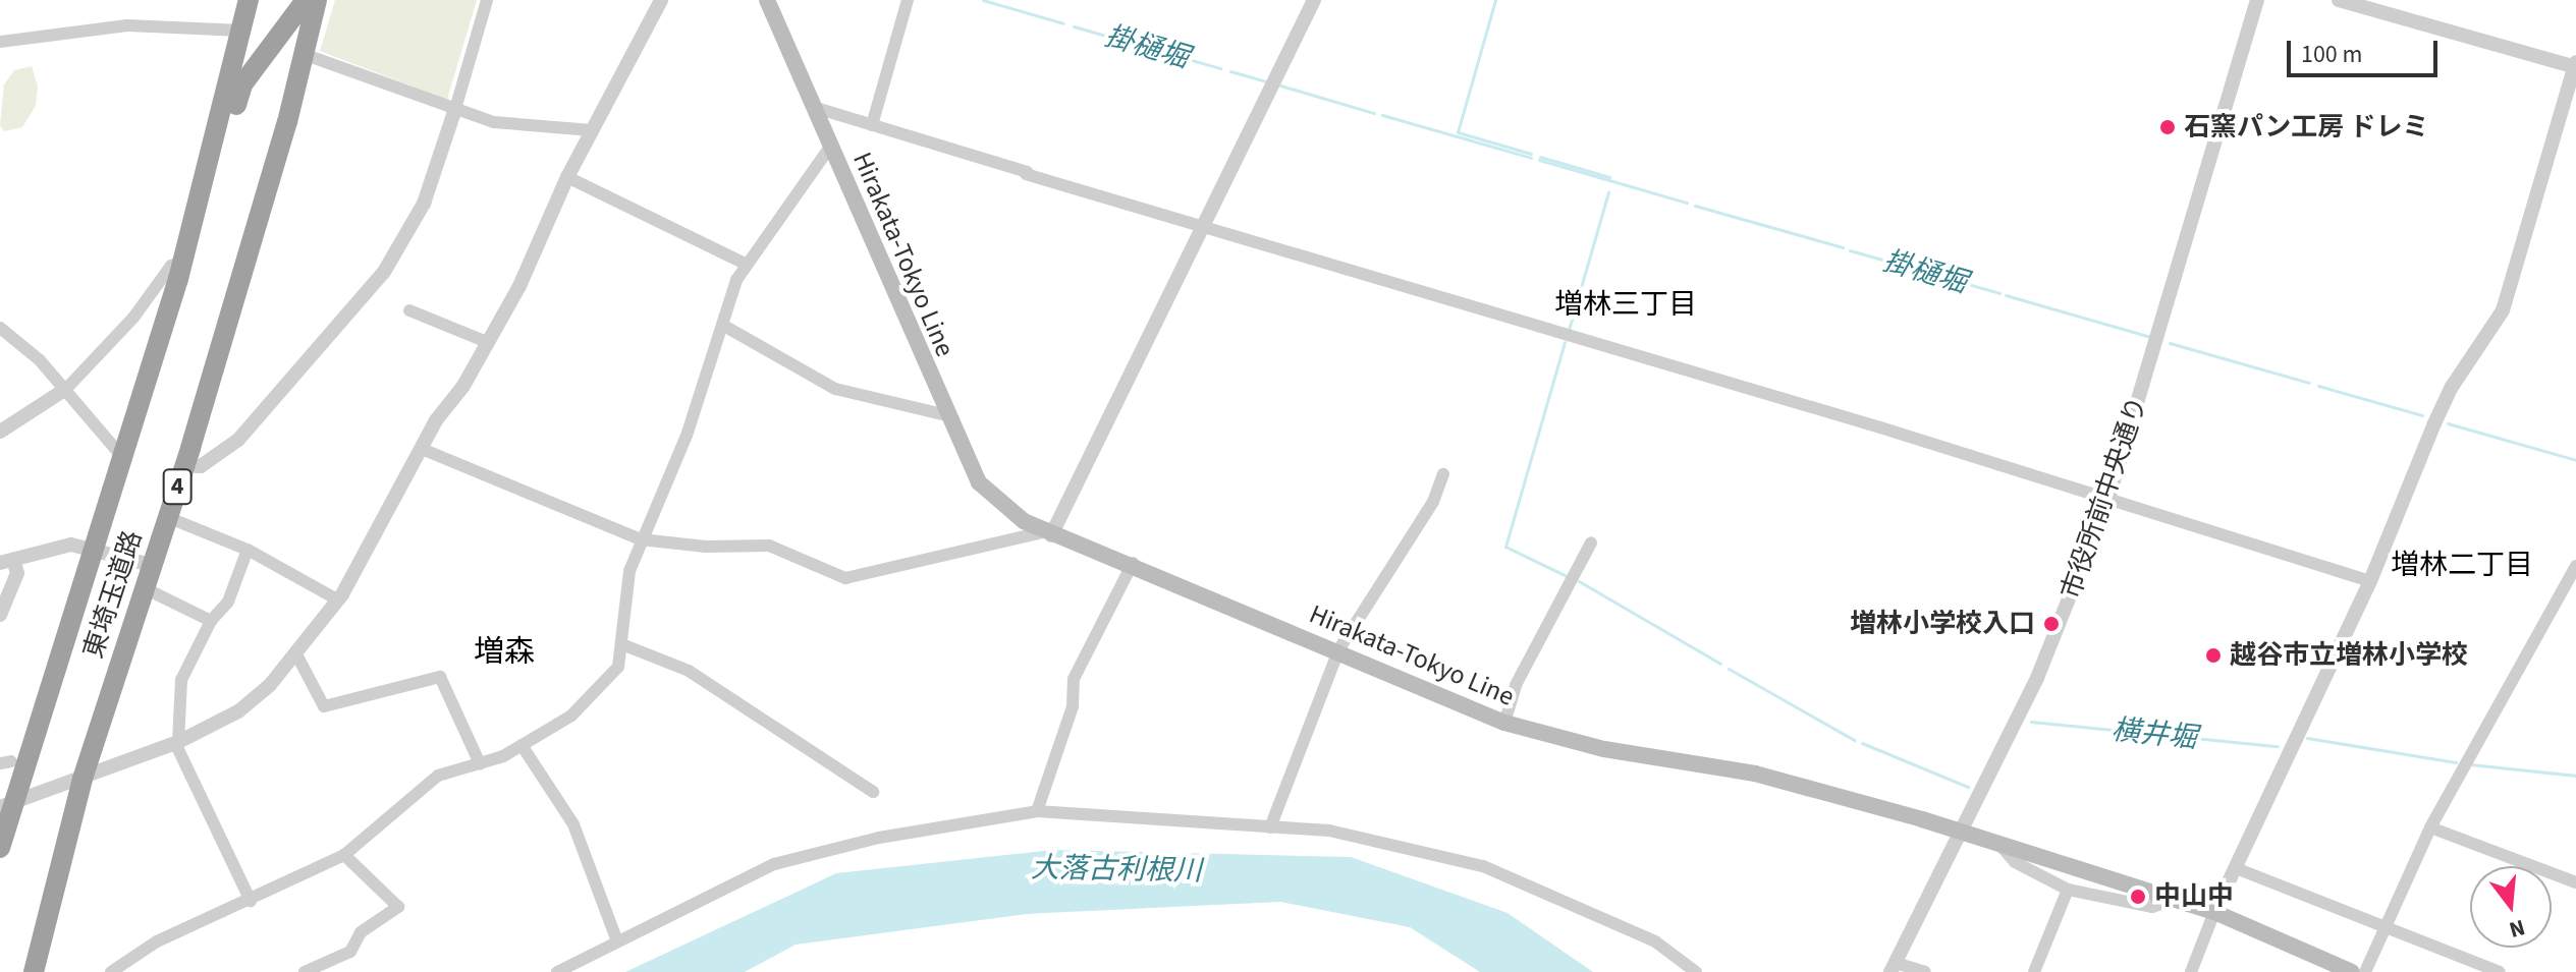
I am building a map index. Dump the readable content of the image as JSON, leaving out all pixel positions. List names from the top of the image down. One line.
{"streets":{"highway":["4","東埼玉道路"],"main road":["Hirakata-Tokyo Line"],"street":["市役所前中央通り"]},"crossings":[["Hirakata-Tokyo Line","市役所前中央通り"]],"districts":["増林三丁目","増林二丁目","増森"],"water":["掛樋堀","横井堀","大落古利根川"],"places":["石窯パン工房 ドレミ","増林小学校入口","越谷市立増林小学校","中山中"],"scale_bar":"100 m","north":"bottom"}
